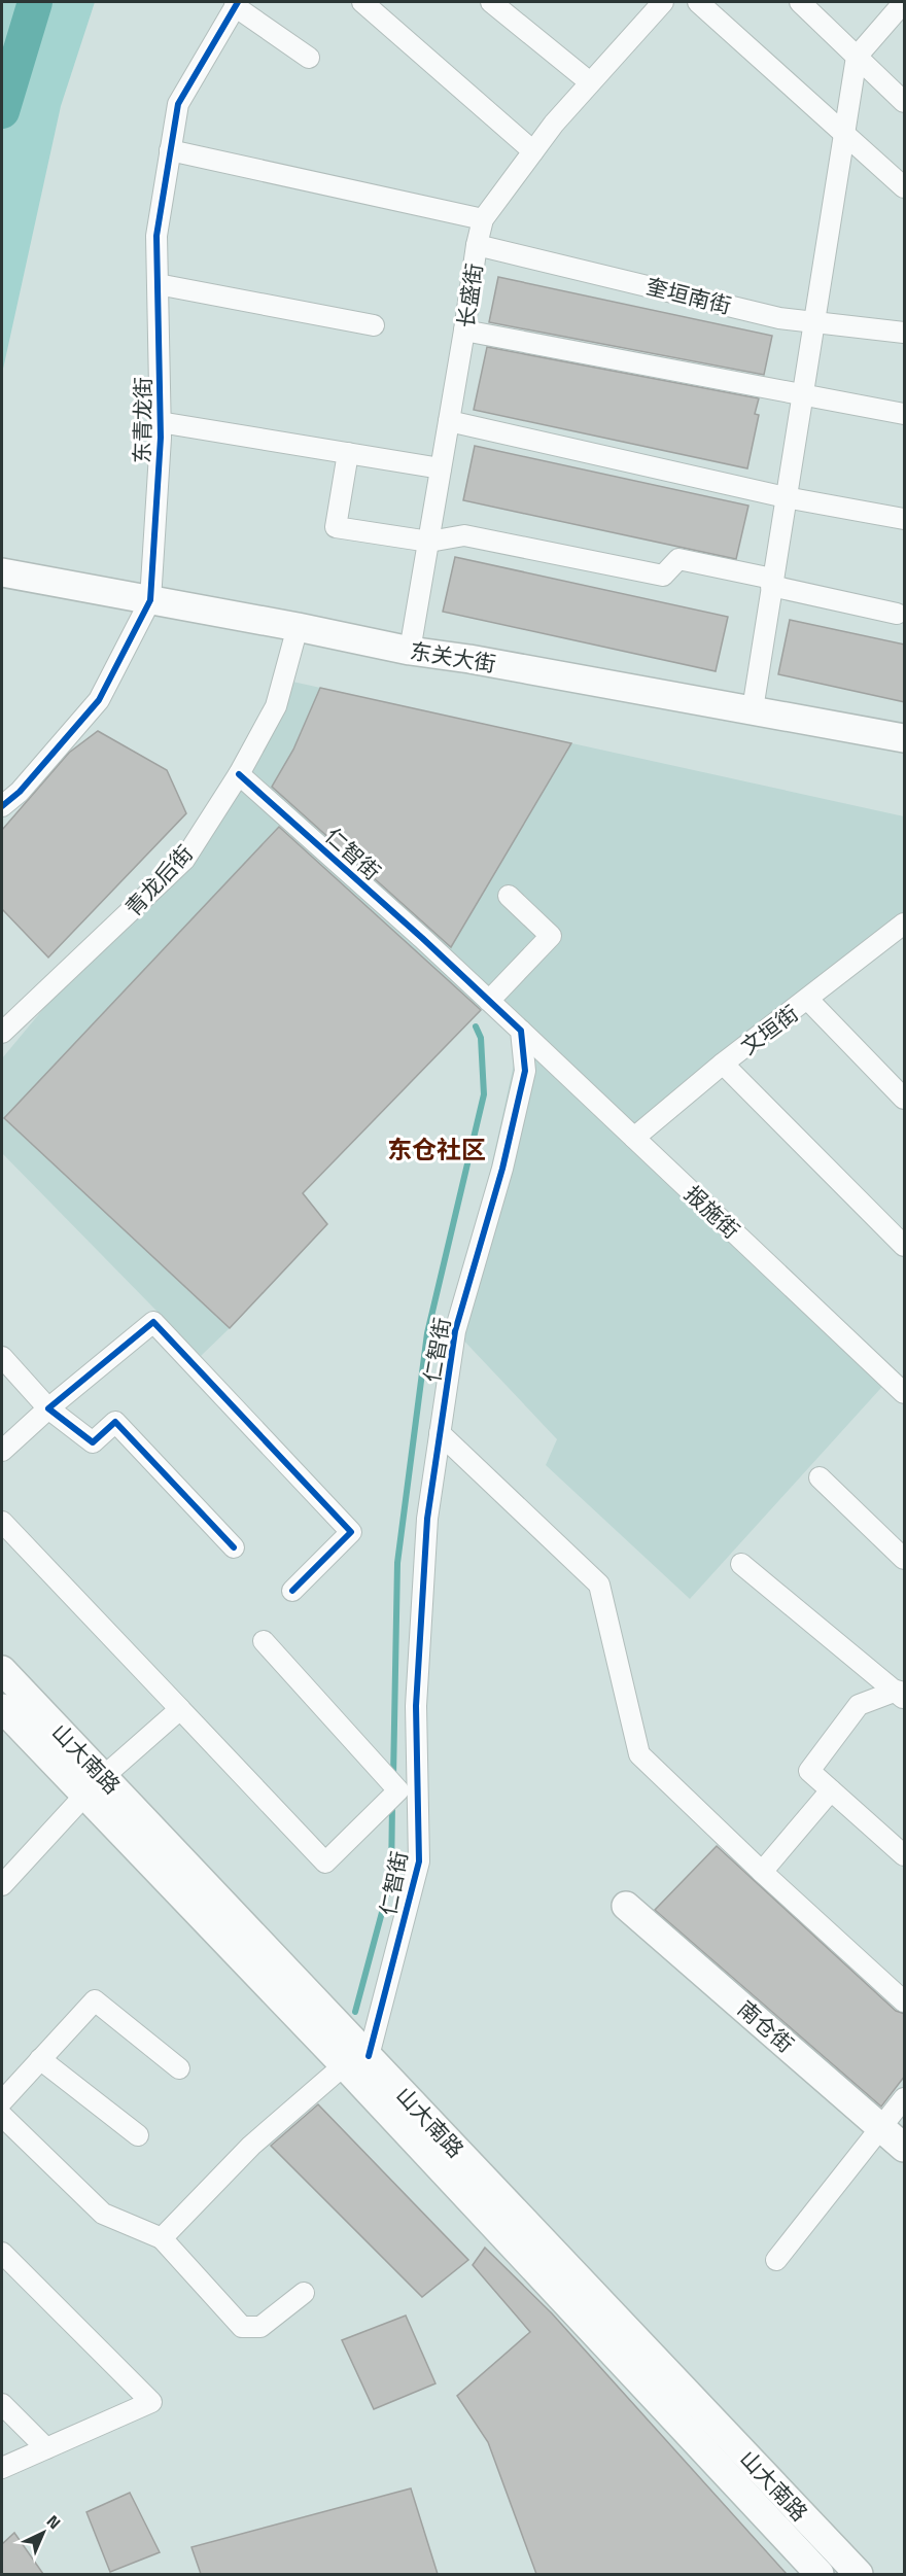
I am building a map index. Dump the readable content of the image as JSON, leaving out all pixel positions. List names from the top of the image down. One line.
{"streets":{"main road":["东关大街","山大南路","南仓街"],"street":["长盛街","奎垣南街","东青龙街","仁智街","青龙后街","文垣街","报施街"]},"crossings":[["长盛街","奎垣南街"],["长盛街","东关大街"],["东青龙街","东关大街"],["东关大街","青龙后街"],["仁智街","青龙后街"],["仁智街","报施街"],["仁智街","山大南路"],["文垣街","报施街"]],"districts":["东仓社区"],"north":"top right"}
